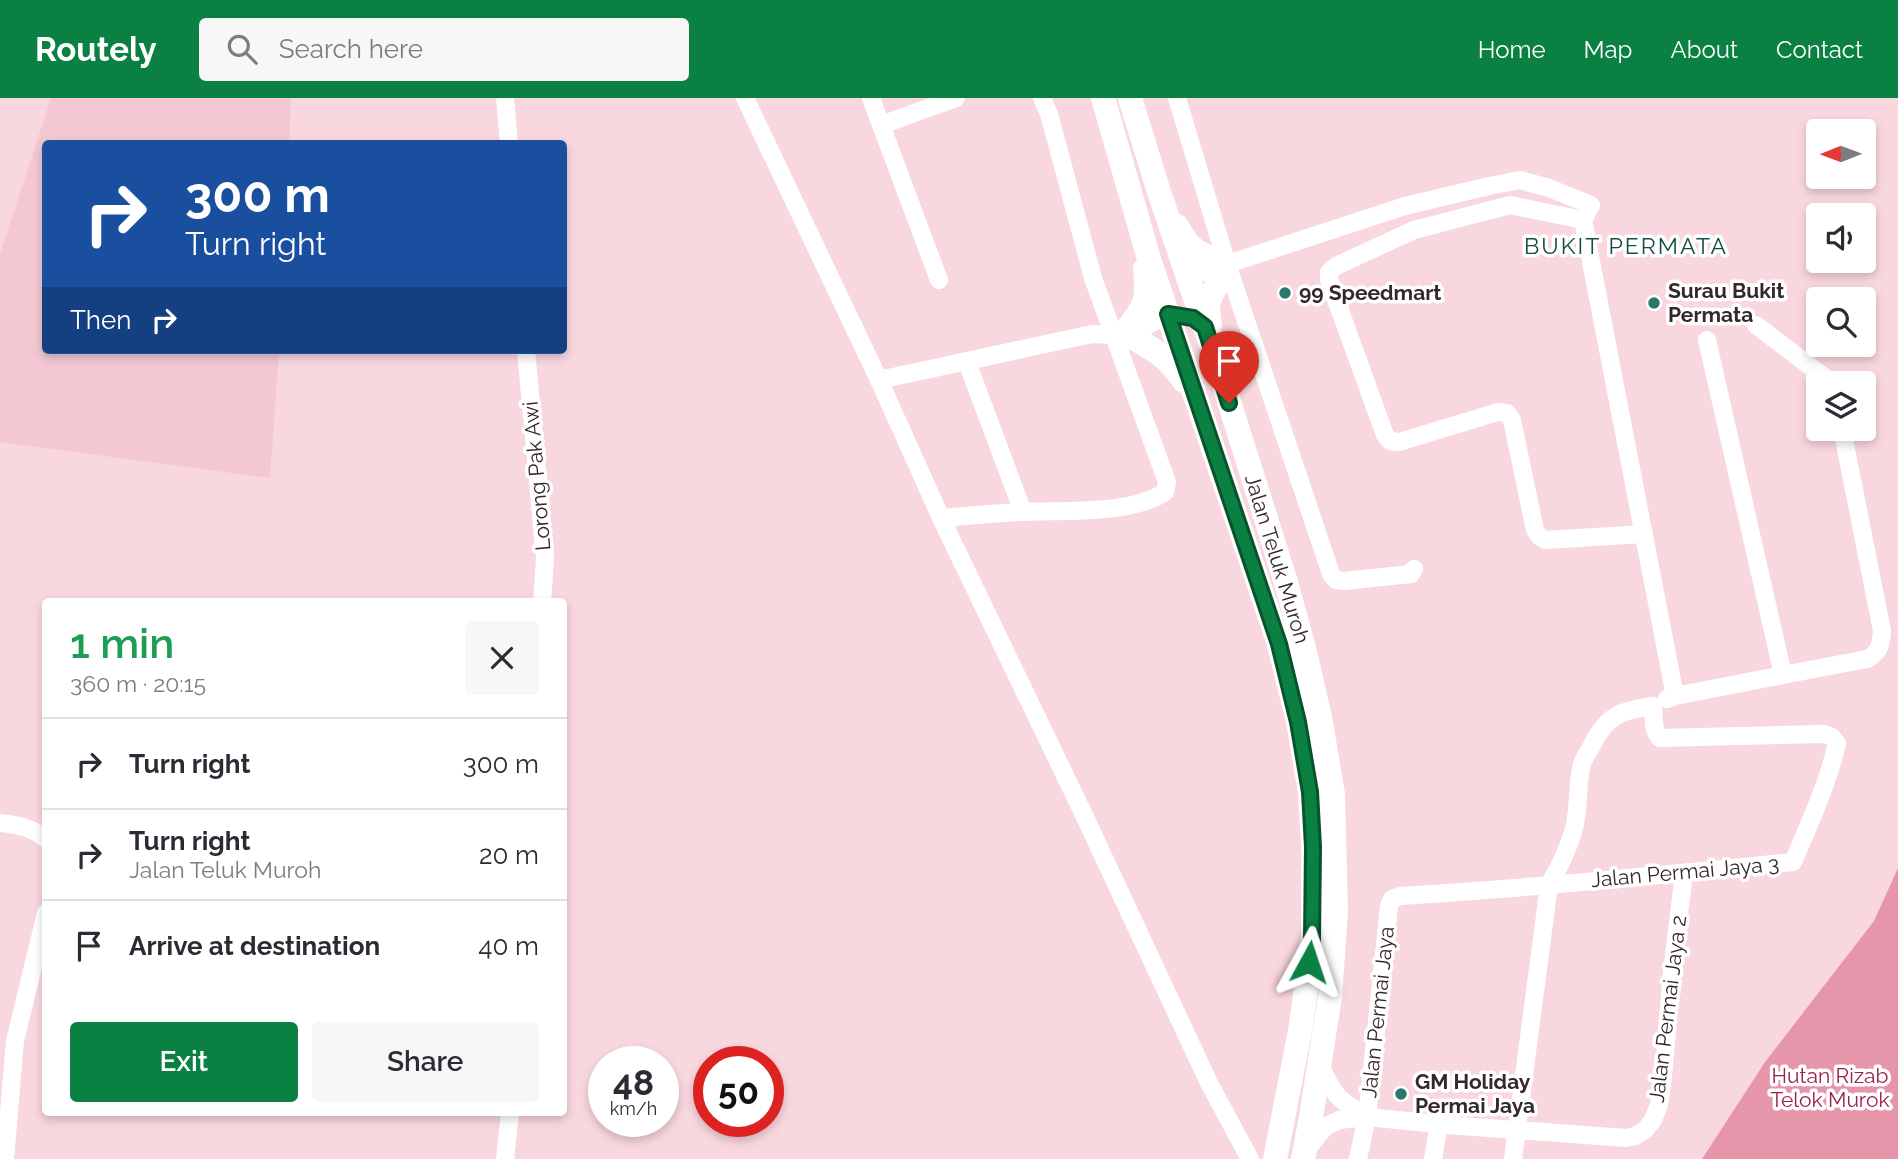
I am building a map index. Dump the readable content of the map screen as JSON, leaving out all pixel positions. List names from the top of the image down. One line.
{"streets":{"main road":["Jalan Teluk Muroh"],"street":["Lorong Pak Awi","Jalan Permai Jaya 3","Jalan Permai Jaya 2","Jalan Permai Jaya"]},"crossings":[["Jalan Permai Jaya 3","Jalan Permai Jaya 2"],["Jalan Permai Jaya 3","Jalan Permai Jaya"]],"districts":["BUKIT PERMATA"],"parks":["Hutan Rizab Telok Murok"],"places":["99 Speedmart","Surau Bukit Permata","GM Holiday Permai Jaya"],"north":"left","page":{"header":"Routely","search":"Search here","nav":["Home","Map","About","Contact"],"turn":["300 m","Turn right"],"then":"Then","heading":["1 min","360 m · 20:15"],"list":[{"name":"Turn right","value":"300 m"},{"name":"Turn right","note":"Jalan Teluk Muroh","value":"20 m"},{"name":"Arrive at destination","value":"40 m"}],"buttons":["Exit","Share"],"speed":"48 km/h","limit":"50"}}
